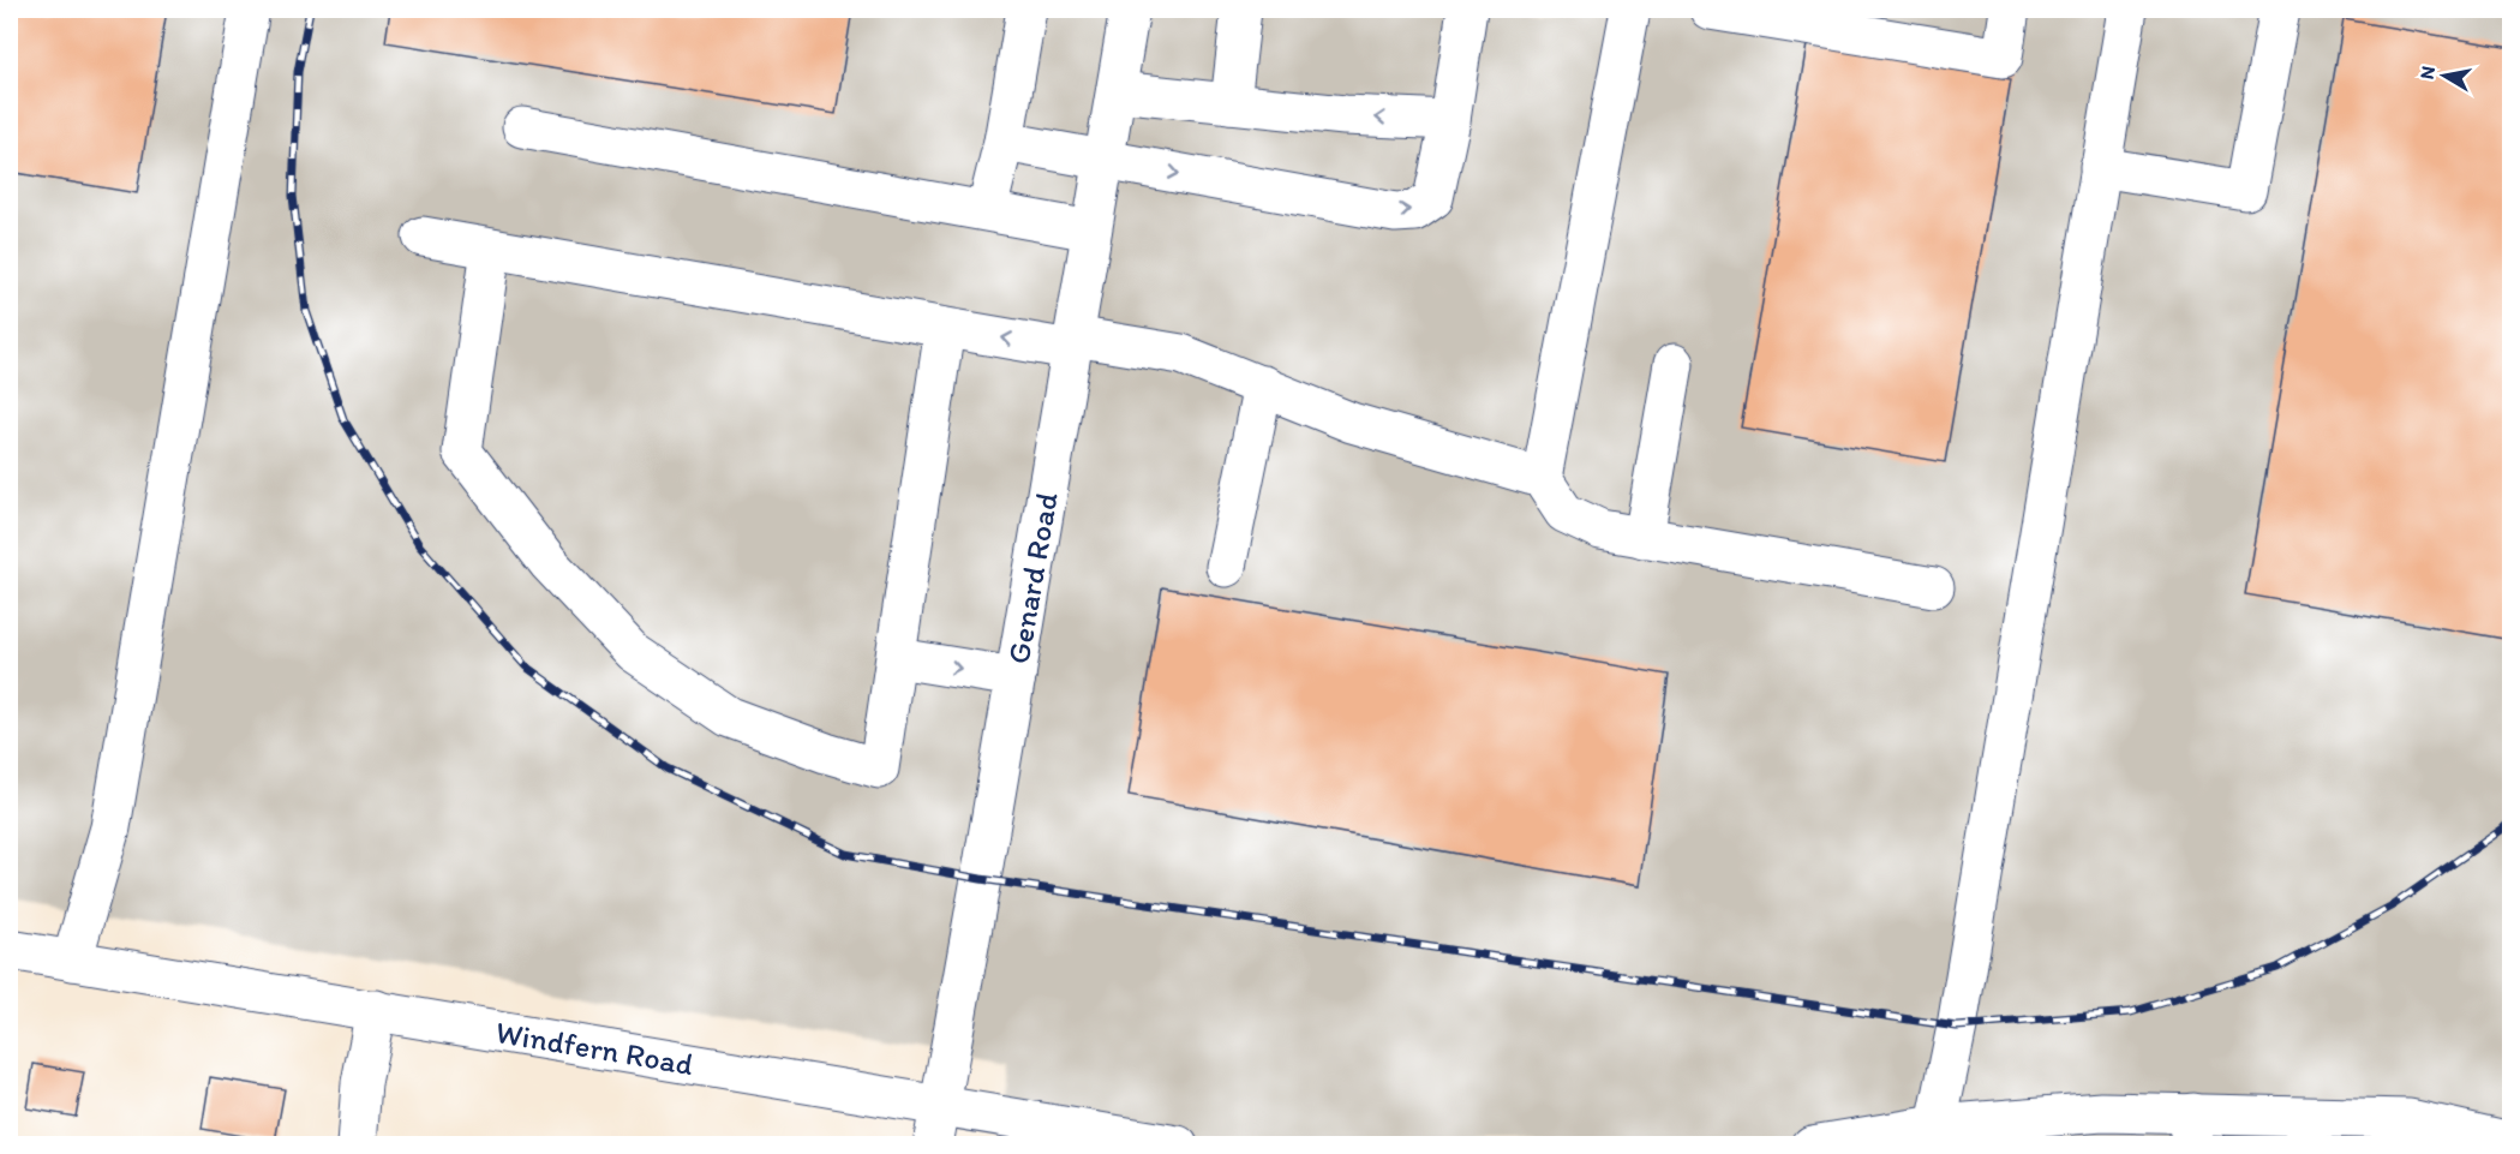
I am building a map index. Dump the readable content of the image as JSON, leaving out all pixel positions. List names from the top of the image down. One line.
{"streets":{"street":["Genard Road","Windfern Road"]},"crossings":[["Genard Road","Windfern Road"]],"north":"left"}
